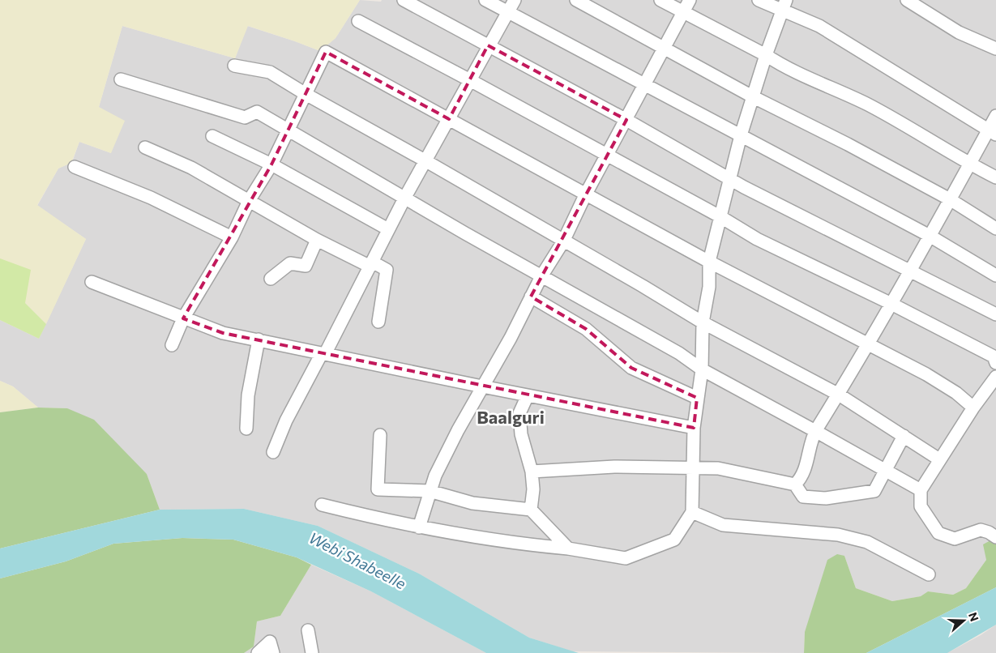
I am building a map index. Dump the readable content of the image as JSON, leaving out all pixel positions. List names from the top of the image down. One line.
{"districts":["Baalguri"],"water":["Webi Shabeelle"],"north":"right"}
